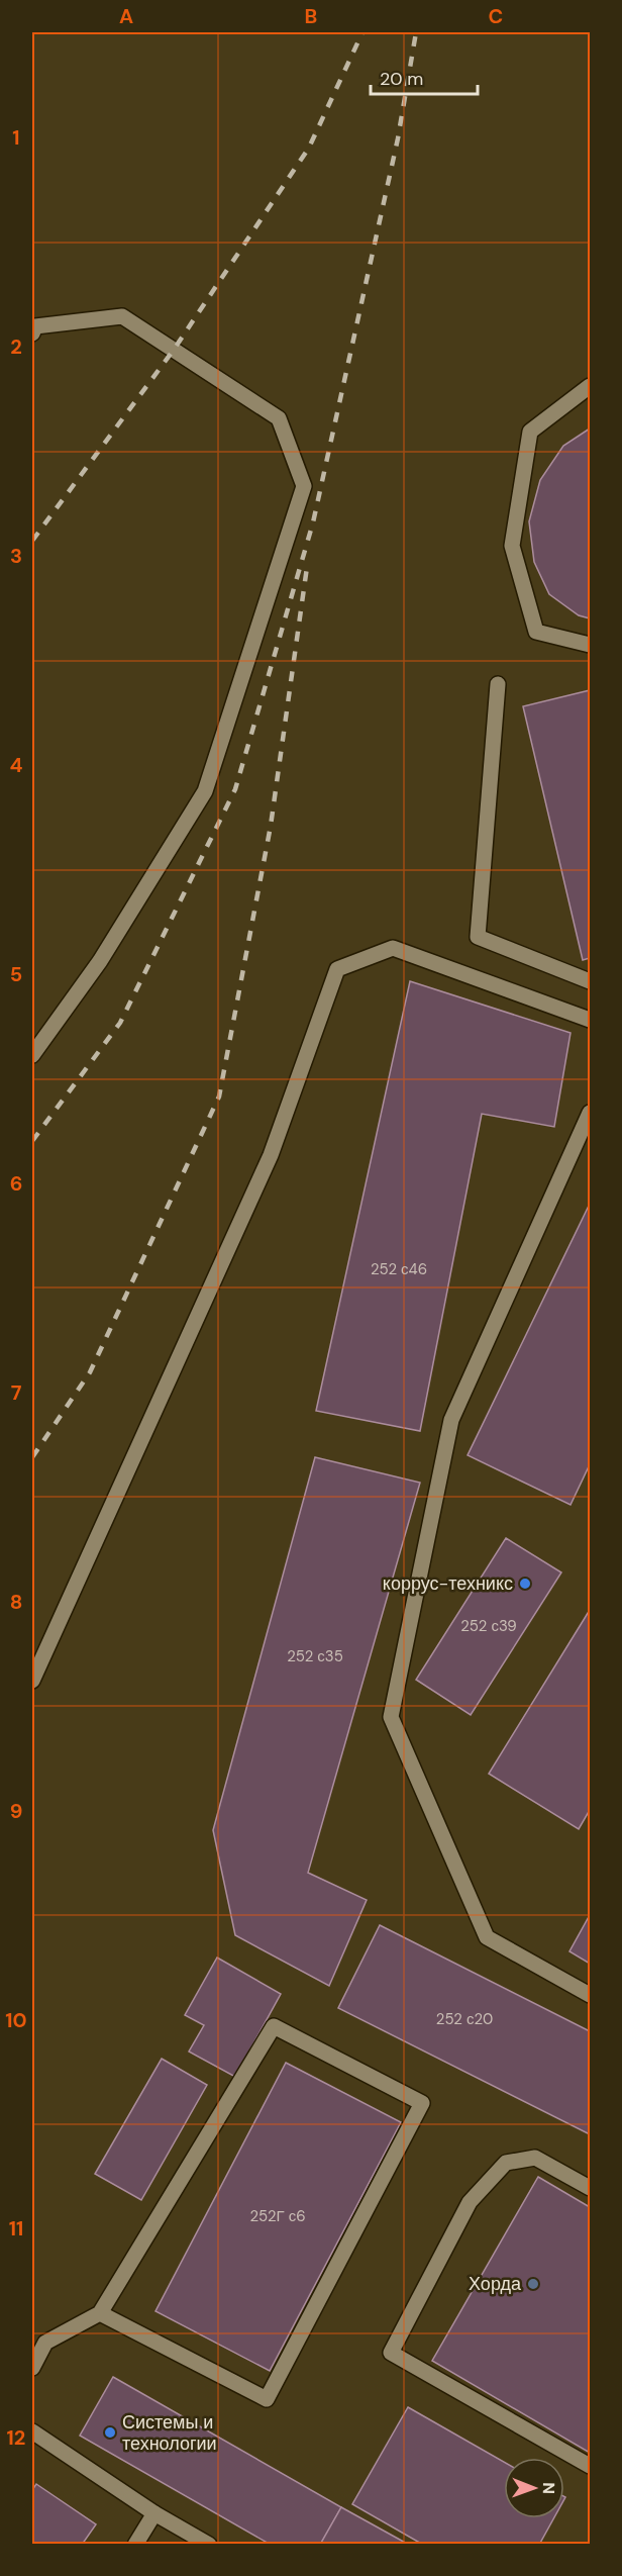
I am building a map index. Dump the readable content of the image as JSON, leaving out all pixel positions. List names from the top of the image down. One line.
{"places":["коррус-техникс","Хорда","Системы и технологии"],"house_numbers":["252 с46","252 с39","252 с35","252 с20","252Г с6"],"scale_bar":"20 m","north":"right","grid":{"columns":["A","B","C"],"rows":["1","2","3","4","5","6","7","8","9","10","11","12"]}}
